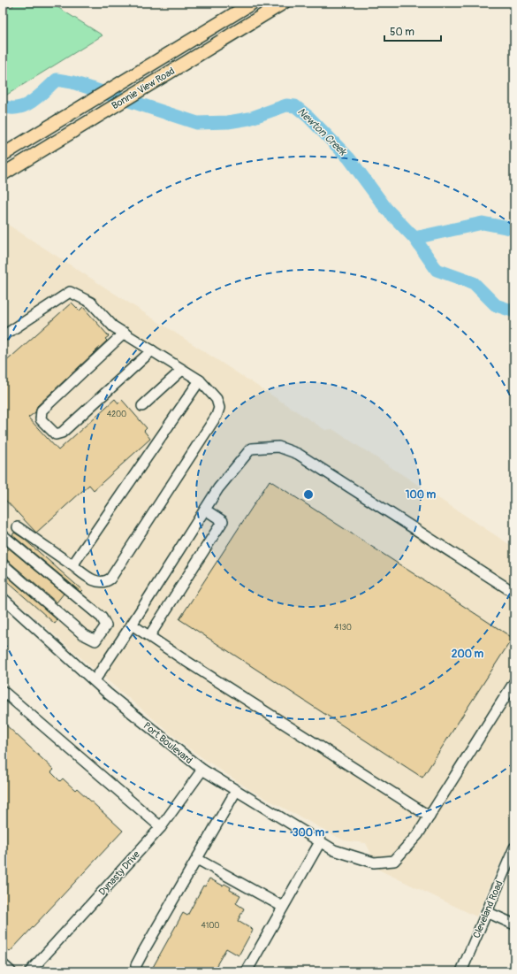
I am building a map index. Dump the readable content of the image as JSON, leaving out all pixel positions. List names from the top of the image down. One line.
{"streets":{"main road":["Bonnie View Road"],"street":["Port Boulevard","Dynasty Drive","Cleveland Road"]},"crossings":[["Port Boulevard","Dynasty Drive"]],"water":["Newton Creek"],"house_numbers":["4200","4130","4100"],"scale_bar":"50 m","rings":["100 m","200 m","300 m"]}
